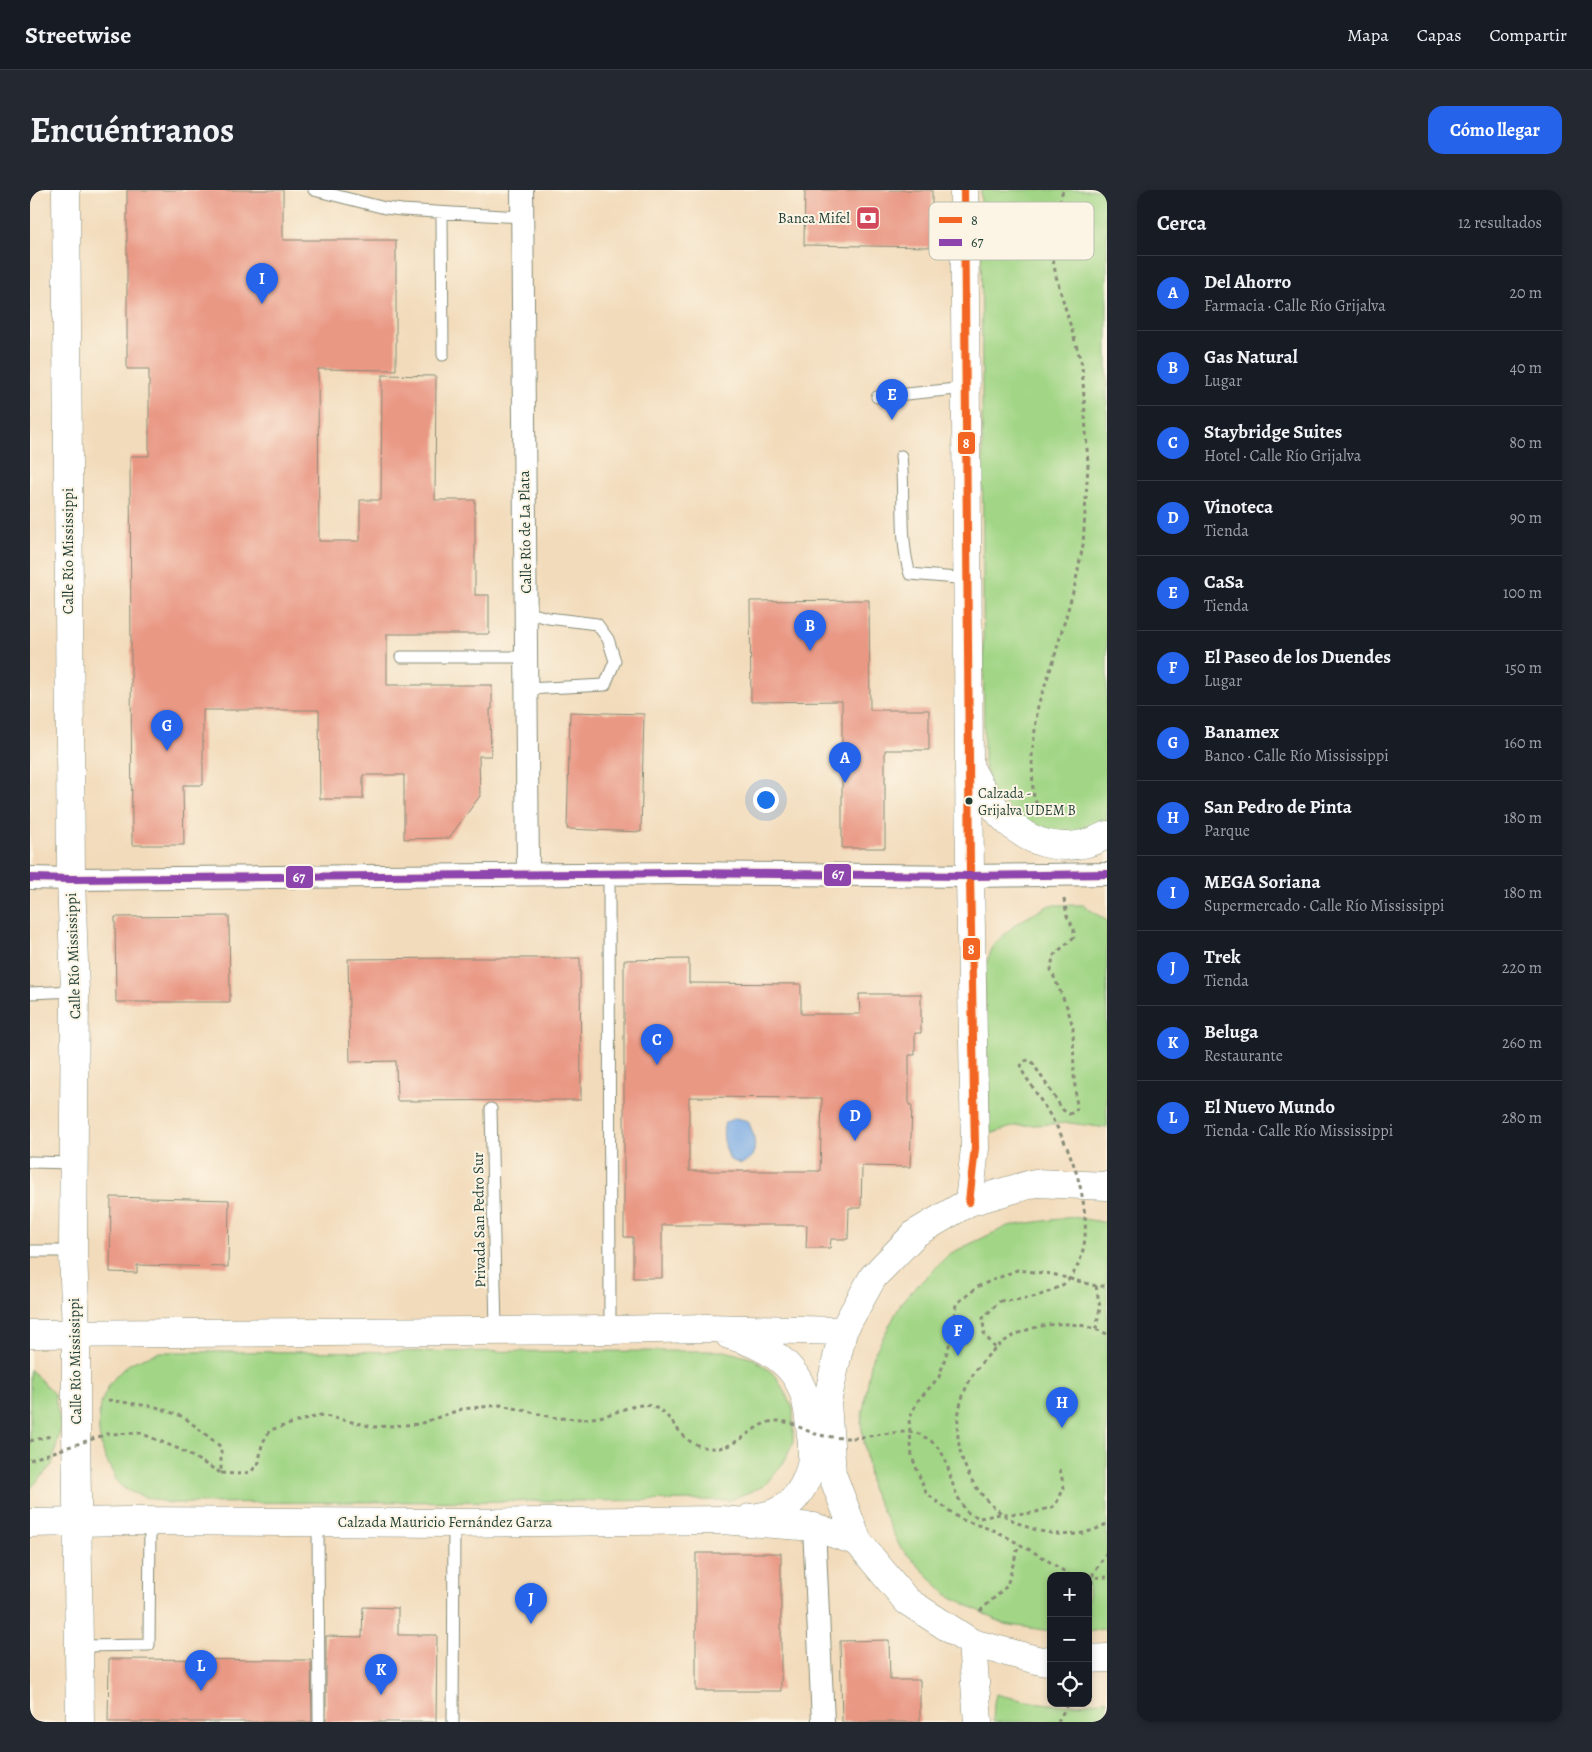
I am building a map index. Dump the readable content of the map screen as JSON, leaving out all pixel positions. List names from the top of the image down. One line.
{"streets":{"main road":["Calle Río Mississippi","Calzada Mauricio Fernández Garza"],"street":["Calle Río de La Plata"],"lane":["Privada San Pedro Sur"]},"crossings":[["Calle Río Mississippi","Calzada Mauricio Fernández Garza"]],"places":{"bank":["Banca Mifel"],"other":["Calzada - Grijalva UDEM B"]},"lines":["transit line 8","transit line 67"],"legend":["8","67"],"page":{"header":"Streetwise","nav":["Mapa","Capas","Compartir"],"title":"Encuéntranos","buttons":"Cómo llegar","heading":["Cerca","12 resultados"],"list":[{"mark":"A","name":"Del Ahorro","note":"Farmacia · Calle Río Grijalva","value":"20 m"},{"mark":"B","name":"Gas Natural","note":"Lugar","value":"40 m"},{"mark":"C","name":"Staybridge Suites","note":"Hotel · Calle Río Grijalva","value":"80 m"},{"mark":"D","name":"Vinoteca","note":"Tienda","value":"90 m"},{"mark":"E","name":"CaSa","note":"Tienda","value":"100 m"},{"mark":"F","name":"El Paseo de los Duendes","note":"Lugar","value":"150 m"},{"mark":"G","name":"Banamex","note":"Banco · Calle Río Mississippi","value":"160 m"},{"mark":"H","name":"San Pedro de Pinta","note":"Parque","value":"180 m"},{"mark":"I","name":"MEGA Soriana","note":"Supermercado · Calle Río Mississippi","value":"180 m"},{"mark":"J","name":"Trek","note":"Tienda","value":"220 m"},{"mark":"K","name":"Beluga","note":"Restaurante","value":"260 m"},{"mark":"L","name":"El Nuevo Mundo","note":"Tienda · Calle Río Mississippi","value":"280 m"}],"pins":["I","E","B","G","A","C","D","F","H","J","L","K"],"map_buttons":["+","−"]}}
